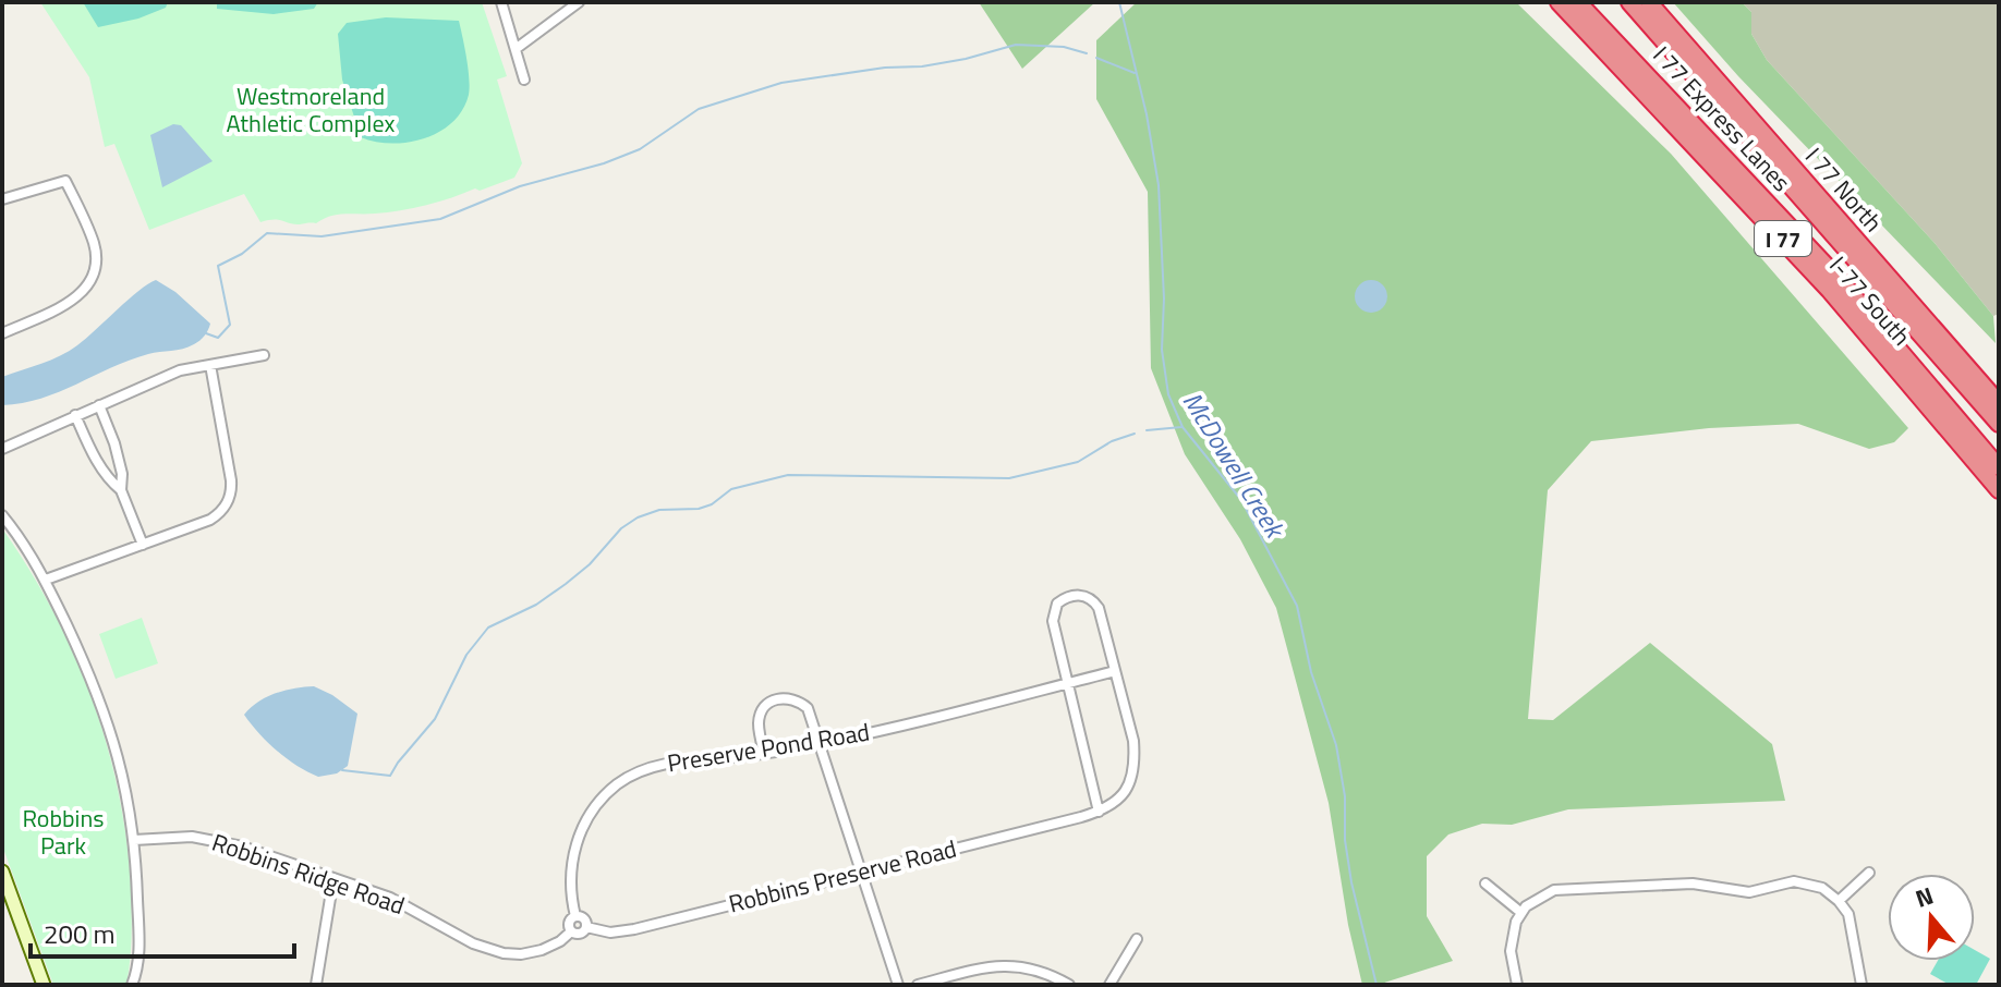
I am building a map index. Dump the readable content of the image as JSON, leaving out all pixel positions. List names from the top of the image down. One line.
{"streets":{"highway":["I 77 Express Lanes","I 77 North","I 77","I-77 South"],"street":["Preserve Pond Road","Robbins Ridge Road","Robbins Preserve Road"]},"crossings":[["Preserve Pond Road","Robbins Ridge Road"],["Preserve Pond Road","Robbins Preserve Road"],["Robbins Ridge Road","Robbins Preserve Road"]],"water":["McDowell Creek"],"parks":["Westmoreland Athletic Complex","Robbins Park"],"scale_bar":"200 m","north":"top"}
